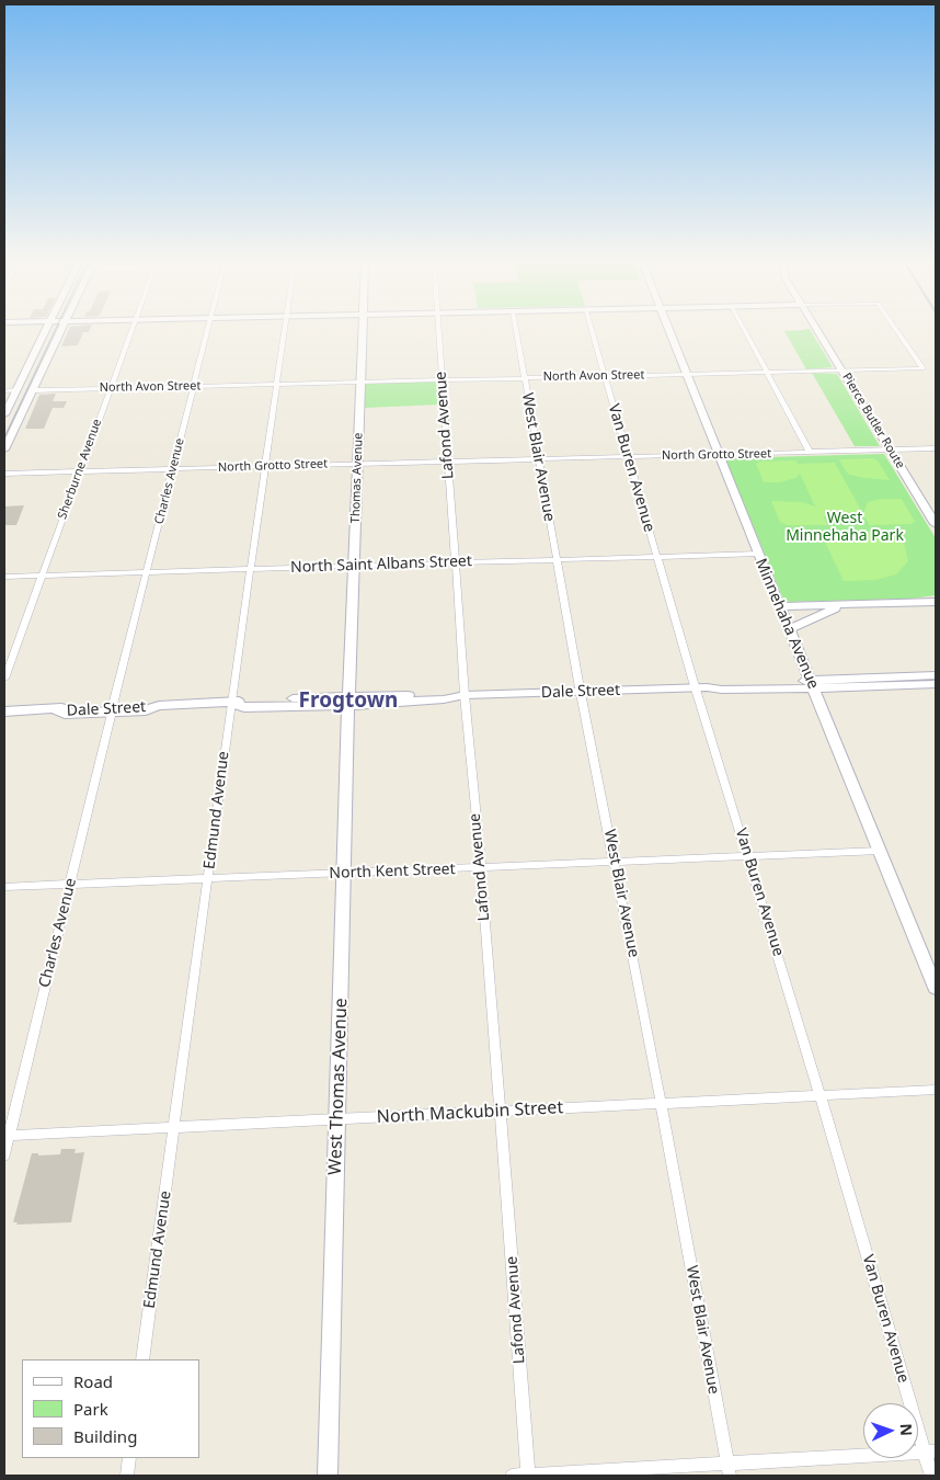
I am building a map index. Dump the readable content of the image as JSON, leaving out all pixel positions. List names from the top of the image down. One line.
{"streets":{"street":["North Avon Street","Pierce Butler Route","Lafond Avenue","North Grotto Street","West Blair Avenue","Van Buren Avenue","Sherburne Avenue","Thomas Avenue","Charles Avenue","North Saint Albans Street","Minnehaha Avenue","Dale Street","Edmund Avenue","North Kent Street","West Thomas Avenue","North Mackubin Street"]},"crossings":[["North Avon Street","Pierce Butler Route"],["North Avon Street","Lafond Avenue"],["North Avon Street","West Blair Avenue"],["North Avon Street","Van Buren Avenue"],["North Avon Street","Sherburne Avenue"],["North Avon Street","Thomas Avenue"],["North Avon Street","Charles Avenue"],["North Avon Street","Minnehaha Avenue"],["North Avon Street","Edmund Avenue"],["Pierce Butler Route","North Grotto Street"],["Lafond Avenue","North Grotto Street"],["Lafond Avenue","North Saint Albans Street"],["Lafond Avenue","Dale Street"],["Lafond Avenue","North Kent Street"],["Lafond Avenue","North Mackubin Street"],["North Grotto Street","West Blair Avenue"],["North Grotto Street","Van Buren Avenue"],["North Grotto Street","Sherburne Avenue"],["North Grotto Street","Thomas Avenue"],["North Grotto Street","Charles Avenue"],["North Grotto Street","Minnehaha Avenue"],["North Grotto Street","Edmund Avenue"],["West Blair Avenue","North Saint Albans Street"],["West Blair Avenue","Dale Street"],["West Blair Avenue","North Kent Street"],["West Blair Avenue","North Mackubin Street"],["Van Buren Avenue","North Saint Albans Street"],["Van Buren Avenue","Dale Street"],["Van Buren Avenue","North Kent Street"],["Van Buren Avenue","North Mackubin Street"],["Sherburne Avenue","North Saint Albans Street"],["Thomas Avenue","North Saint Albans Street"],["Thomas Avenue","Dale Street"],["Thomas Avenue","West Thomas Avenue"],["Charles Avenue","North Saint Albans Street"],["Charles Avenue","Dale Street"],["Charles Avenue","North Kent Street"],["Charles Avenue","North Mackubin Street"],["North Saint Albans Street","Minnehaha Avenue"],["North Saint Albans Street","Edmund Avenue"],["Minnehaha Avenue","Dale Street"],["Minnehaha Avenue","North Kent Street"],["Dale Street","Edmund Avenue"],["Dale Street","West Thomas Avenue"],["Edmund Avenue","North Kent Street"],["Edmund Avenue","North Mackubin Street"],["North Kent Street","West Thomas Avenue"],["West Thomas Avenue","North Mackubin Street"]],"districts":["Frogtown"],"parks":["West Minnehaha Park"],"legend":["Road","Park","Building"],"north":"right"}
